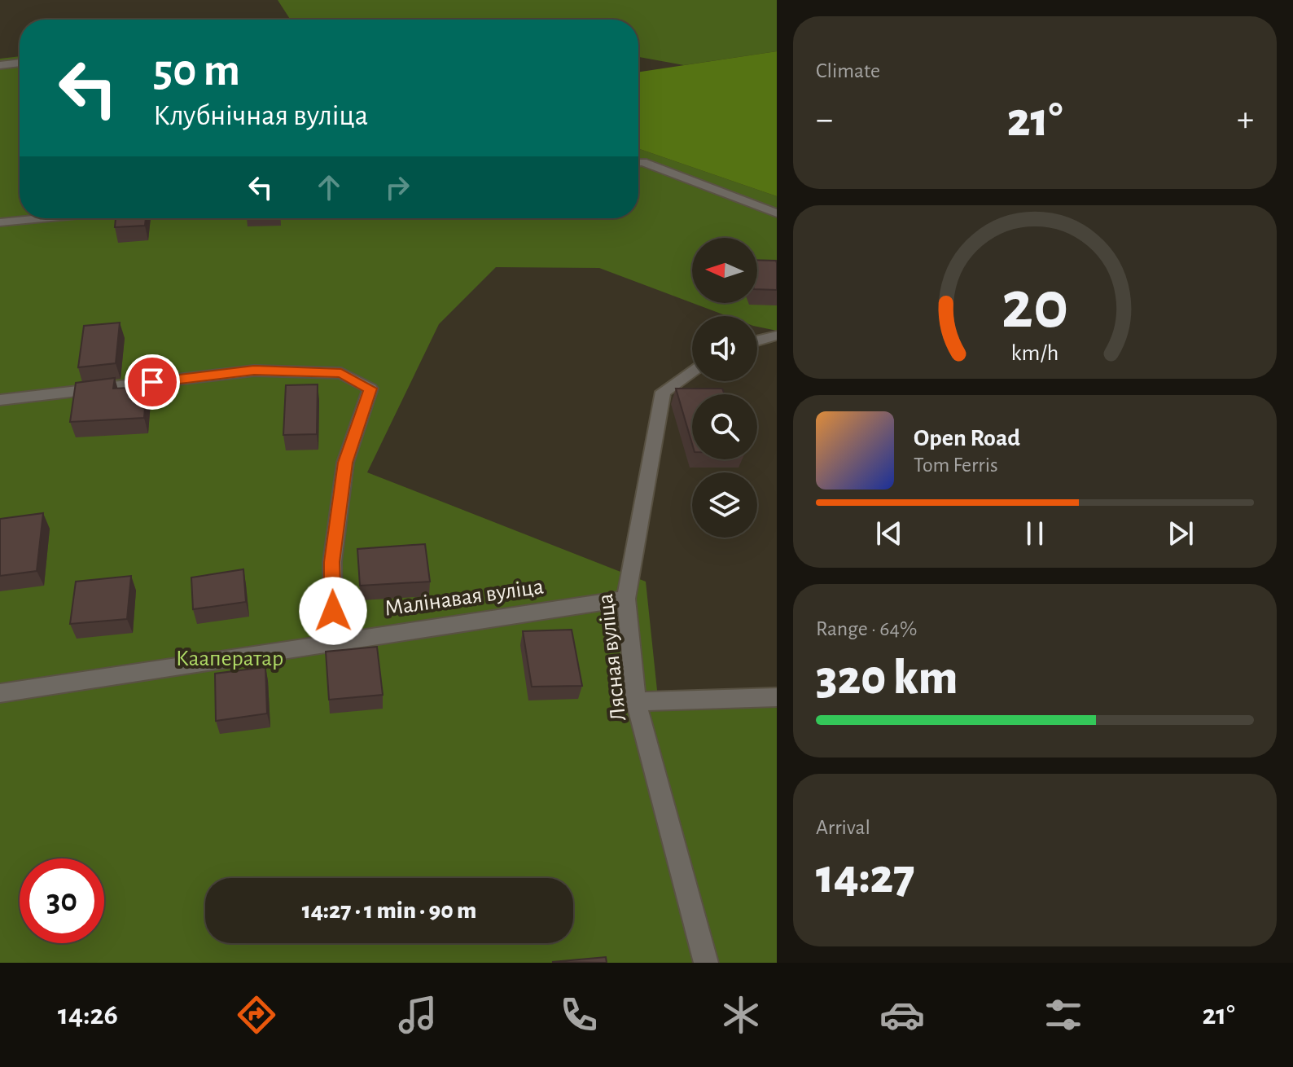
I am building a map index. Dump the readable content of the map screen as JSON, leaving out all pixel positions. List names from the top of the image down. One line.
{"streets":{"street":["Малінавая вуліца","Лясная вуліца"]},"crossings":[["Малінавая вуліца","Лясная вуліца"]],"parks":["Кааператар"],"north":"left","page":{"tile":["Climate",["Range · 64%","320 km"],["Arrival","14:27"]],"turn":["50 m","Клубнічная вуліца"],"heat":["−","21°","+"],"song":["Open Road","Tom Ferris"],"limit":"30","trip":"14:27 · 1 min · 90 m","tabs":["14:26","21°"],"gauge":["20","km/h"]}}
